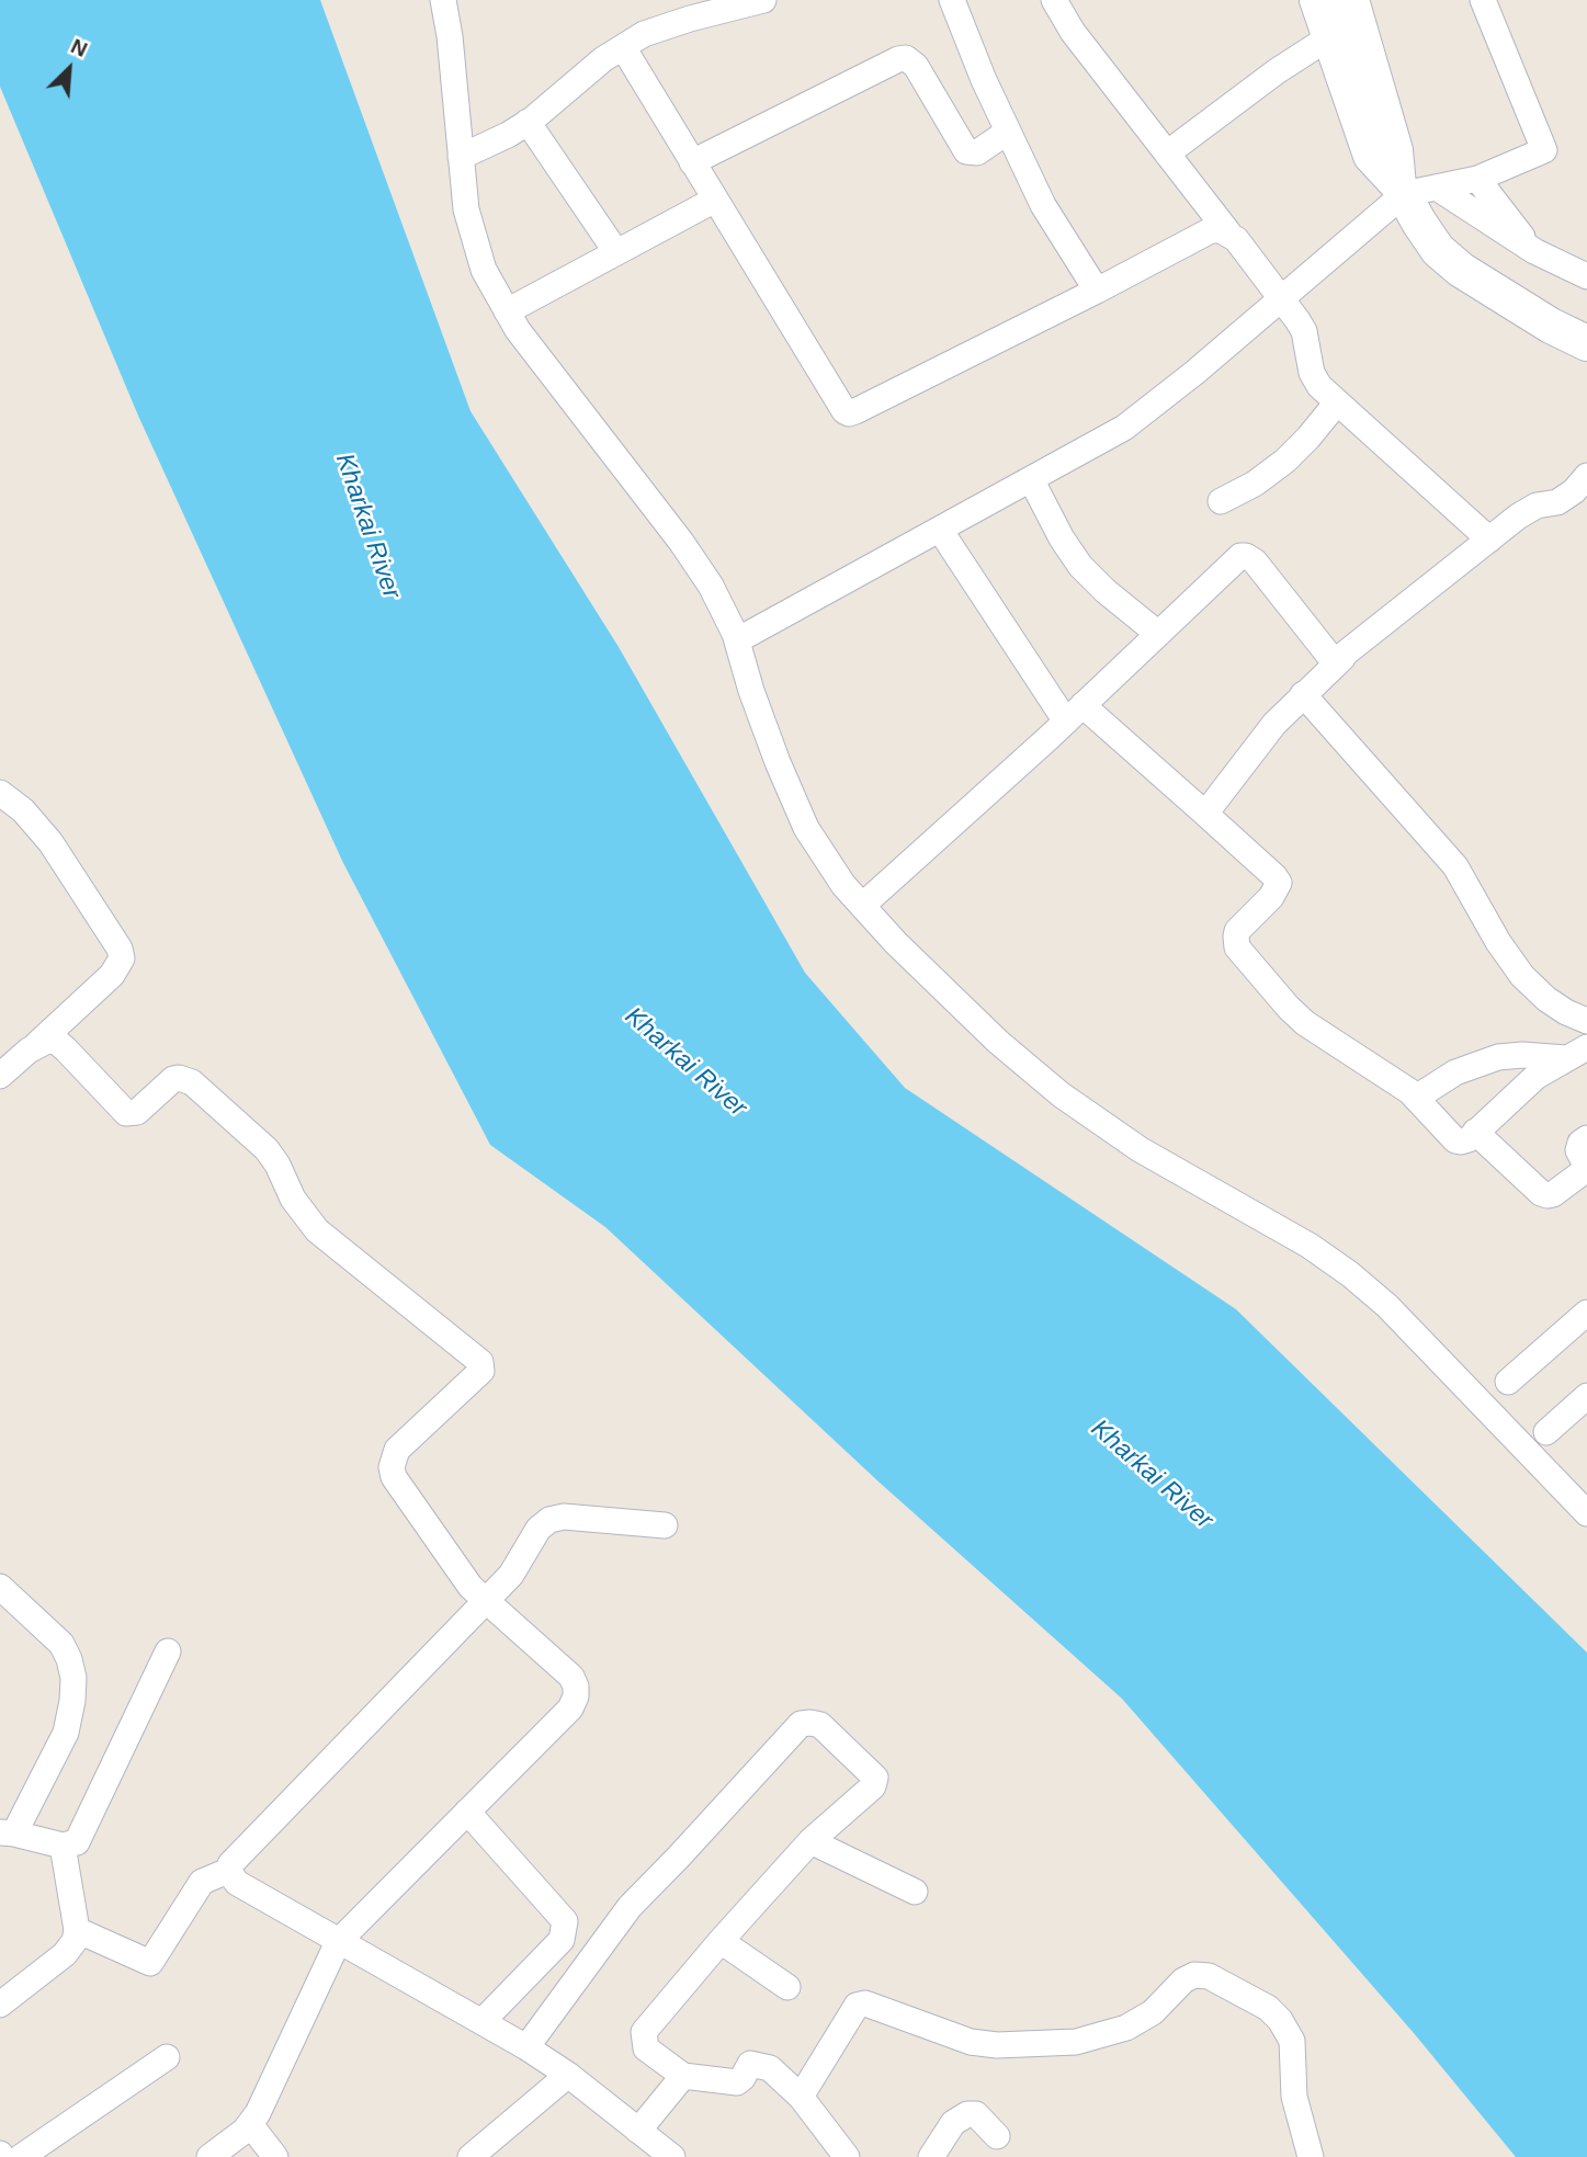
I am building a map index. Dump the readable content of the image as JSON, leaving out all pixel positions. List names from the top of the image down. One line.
{"water":["Kharkai River"],"north":"top right"}
